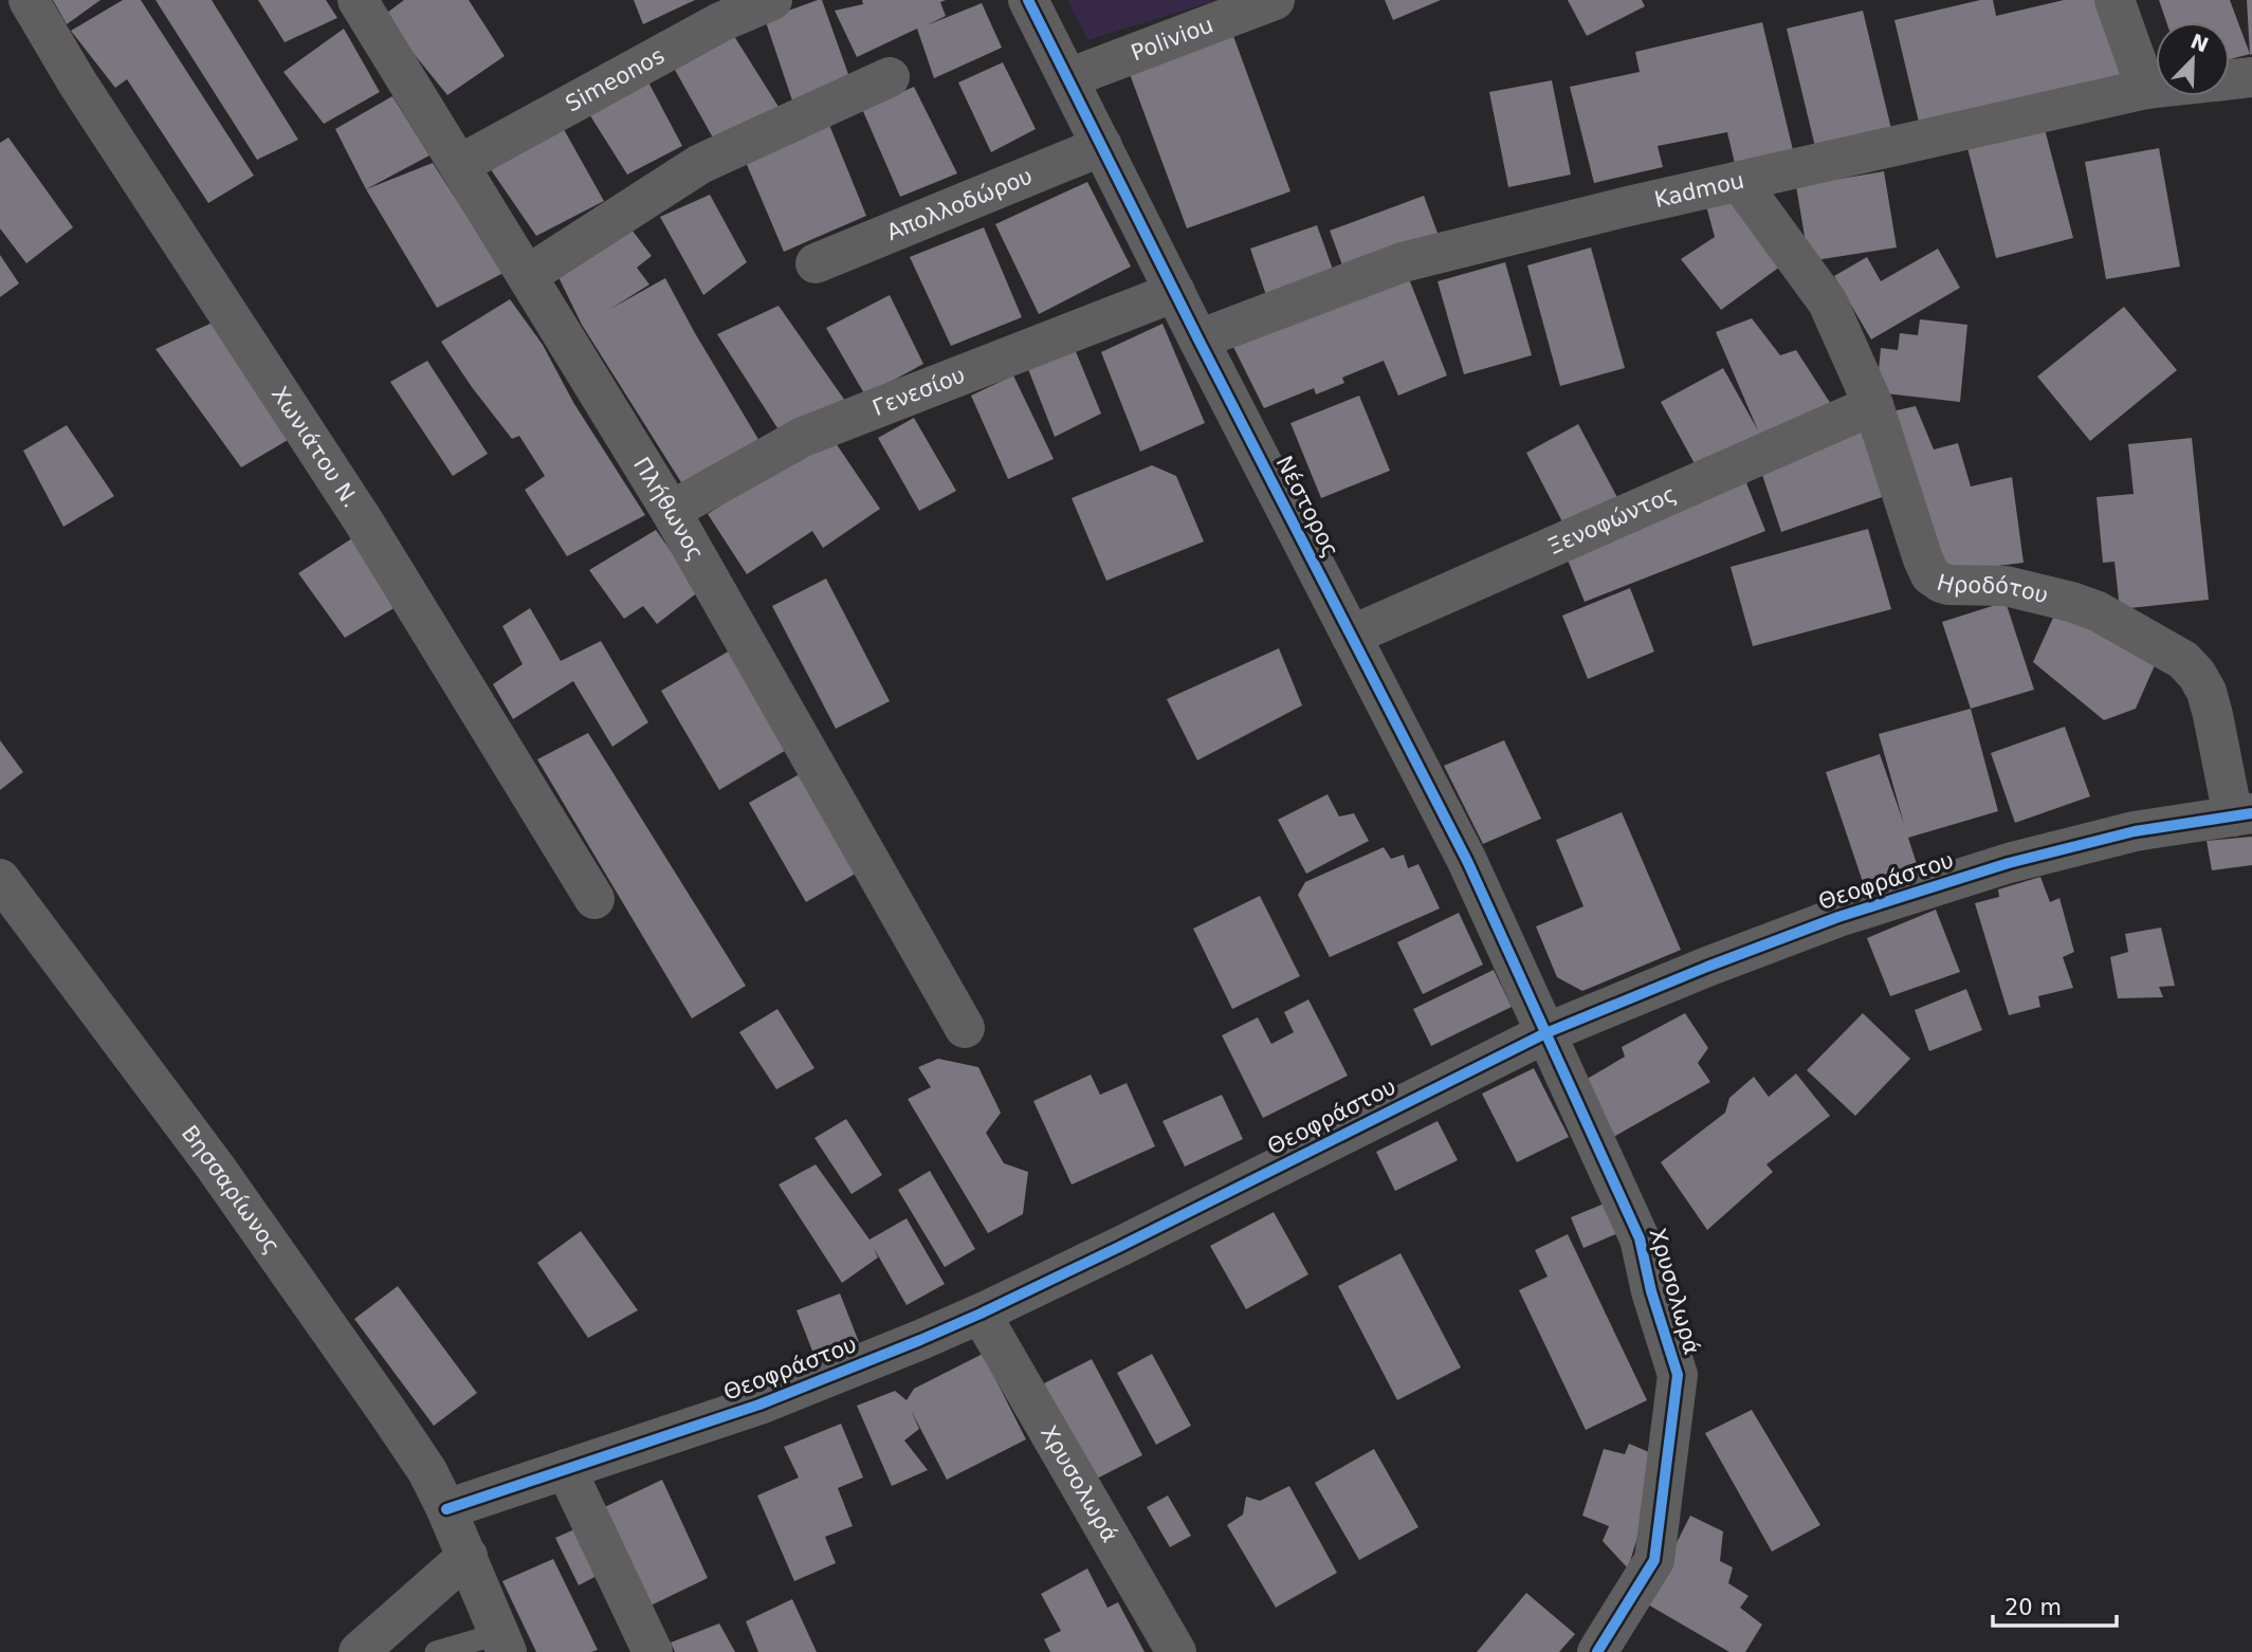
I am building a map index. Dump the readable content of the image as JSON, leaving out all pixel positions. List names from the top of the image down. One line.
{"streets":{"street":["Poliviou","Simeonos","Kadmou","Απολλοδώρου","Γενεσίου","Χωνιάτου Ν.","Νέστορος","Πλήθωνος","Ξενοφώντος","Ηροδότου","Θεοφράστου","Βησσαρίωνος","Χρυσολωρά"]},"crossings":[["Poliviou","Νέστορος"],["Simeonos","Πλήθωνος"],["Kadmou","Νέστορος"],["Kadmou","Ηροδότου"],["Απολλοδώρου","Νέστορος"],["Γενεσίου","Νέστορος"],["Γενεσίου","Πλήθωνος"],["Νέστορος","Ξενοφώντος"],["Νέστορος","Θεοφράστου"],["Νέστορος","Χρυσολωρά"],["Ξενοφώντος","Ηροδότου"],["Ηροδότου","Θεοφράστου"],["Θεοφράστου","Βησσαρίωνος"],["Θεοφράστου","Χρυσολωρά"]],"scale_bar":"20 m","north":"top right"}
